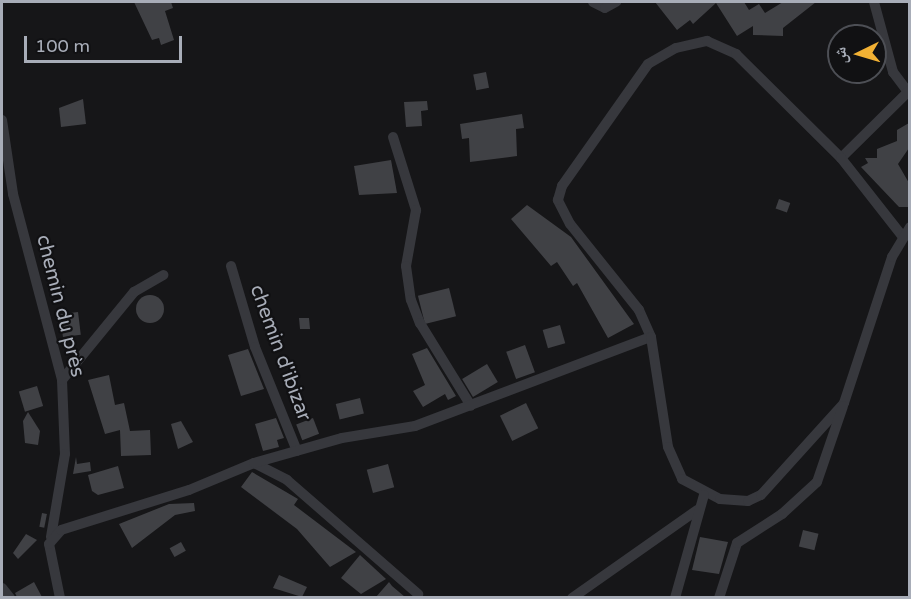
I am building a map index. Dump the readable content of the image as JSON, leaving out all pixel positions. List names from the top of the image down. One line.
{"streets":{"street":["chemin du près","chemin d'ibizar"]},"scale_bar":"100 m","north":"left"}
